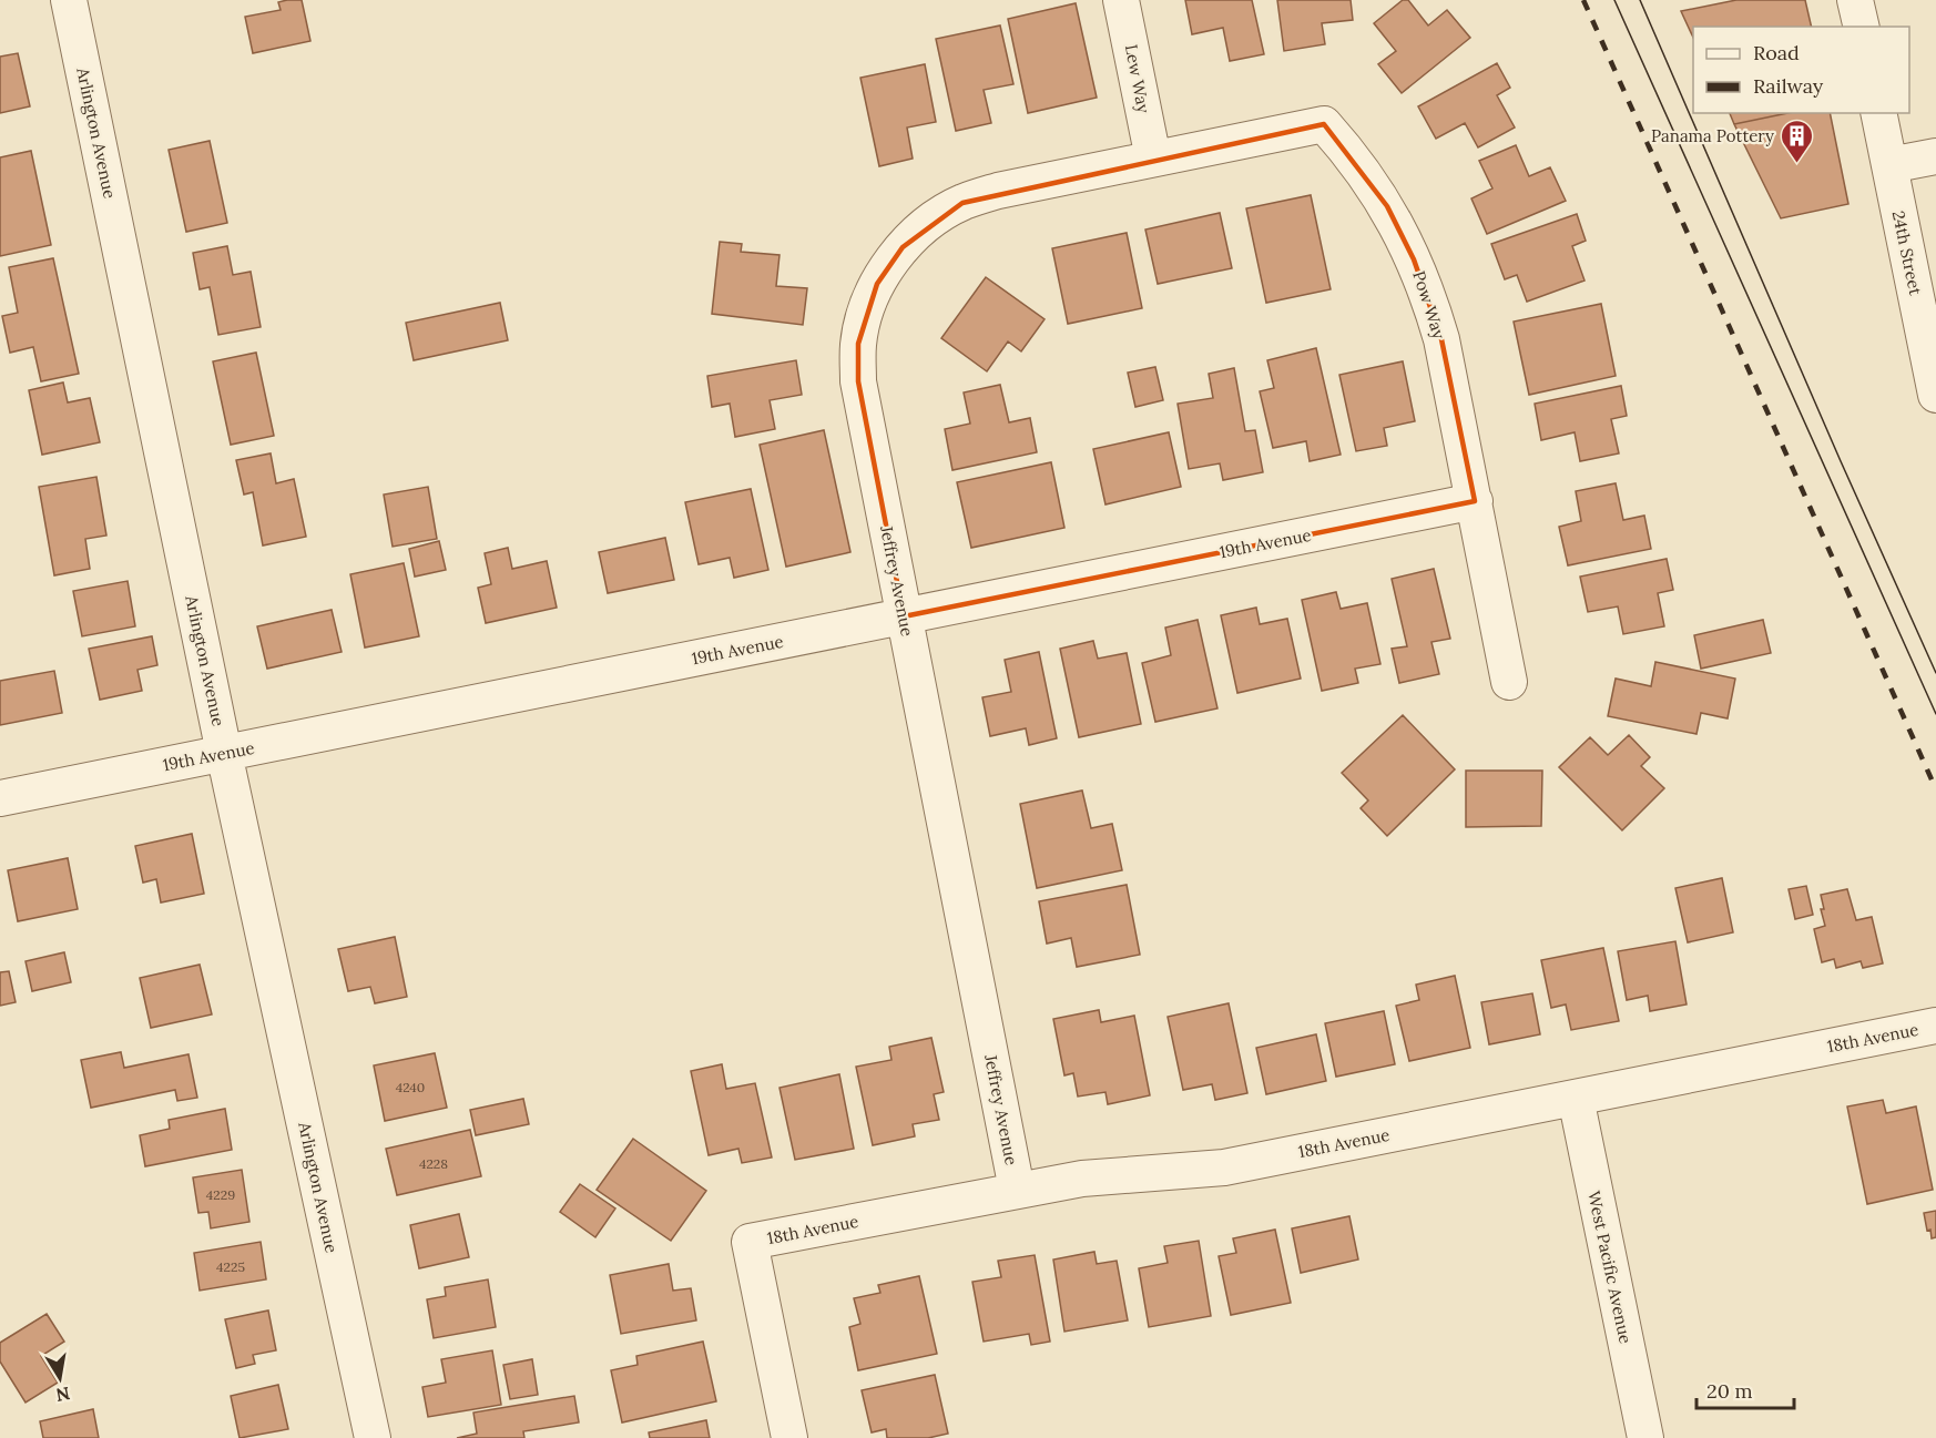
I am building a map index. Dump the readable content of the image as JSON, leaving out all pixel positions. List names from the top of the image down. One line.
{"streets":{"street":["Lew Way","Arlington Avenue","24th Street","Pow Way","19th Avenue","Jeffrey Avenue","18th Avenue","West Pacific Avenue"]},"crossings":[["Lew Way","Pow Way"],["Lew Way","Jeffrey Avenue"],["Arlington Avenue","19th Avenue"],["Pow Way","19th Avenue"],["Pow Way","Jeffrey Avenue"],["19th Avenue","Jeffrey Avenue"],["Jeffrey Avenue","18th Avenue"],["18th Avenue","West Pacific Avenue"]],"places":{"building":["Panama Pottery"]},"house_numbers":["4240","4228","4229","4225"],"legend":["Road","Railway"],"scale_bar":"20 m","north":"bottom"}
